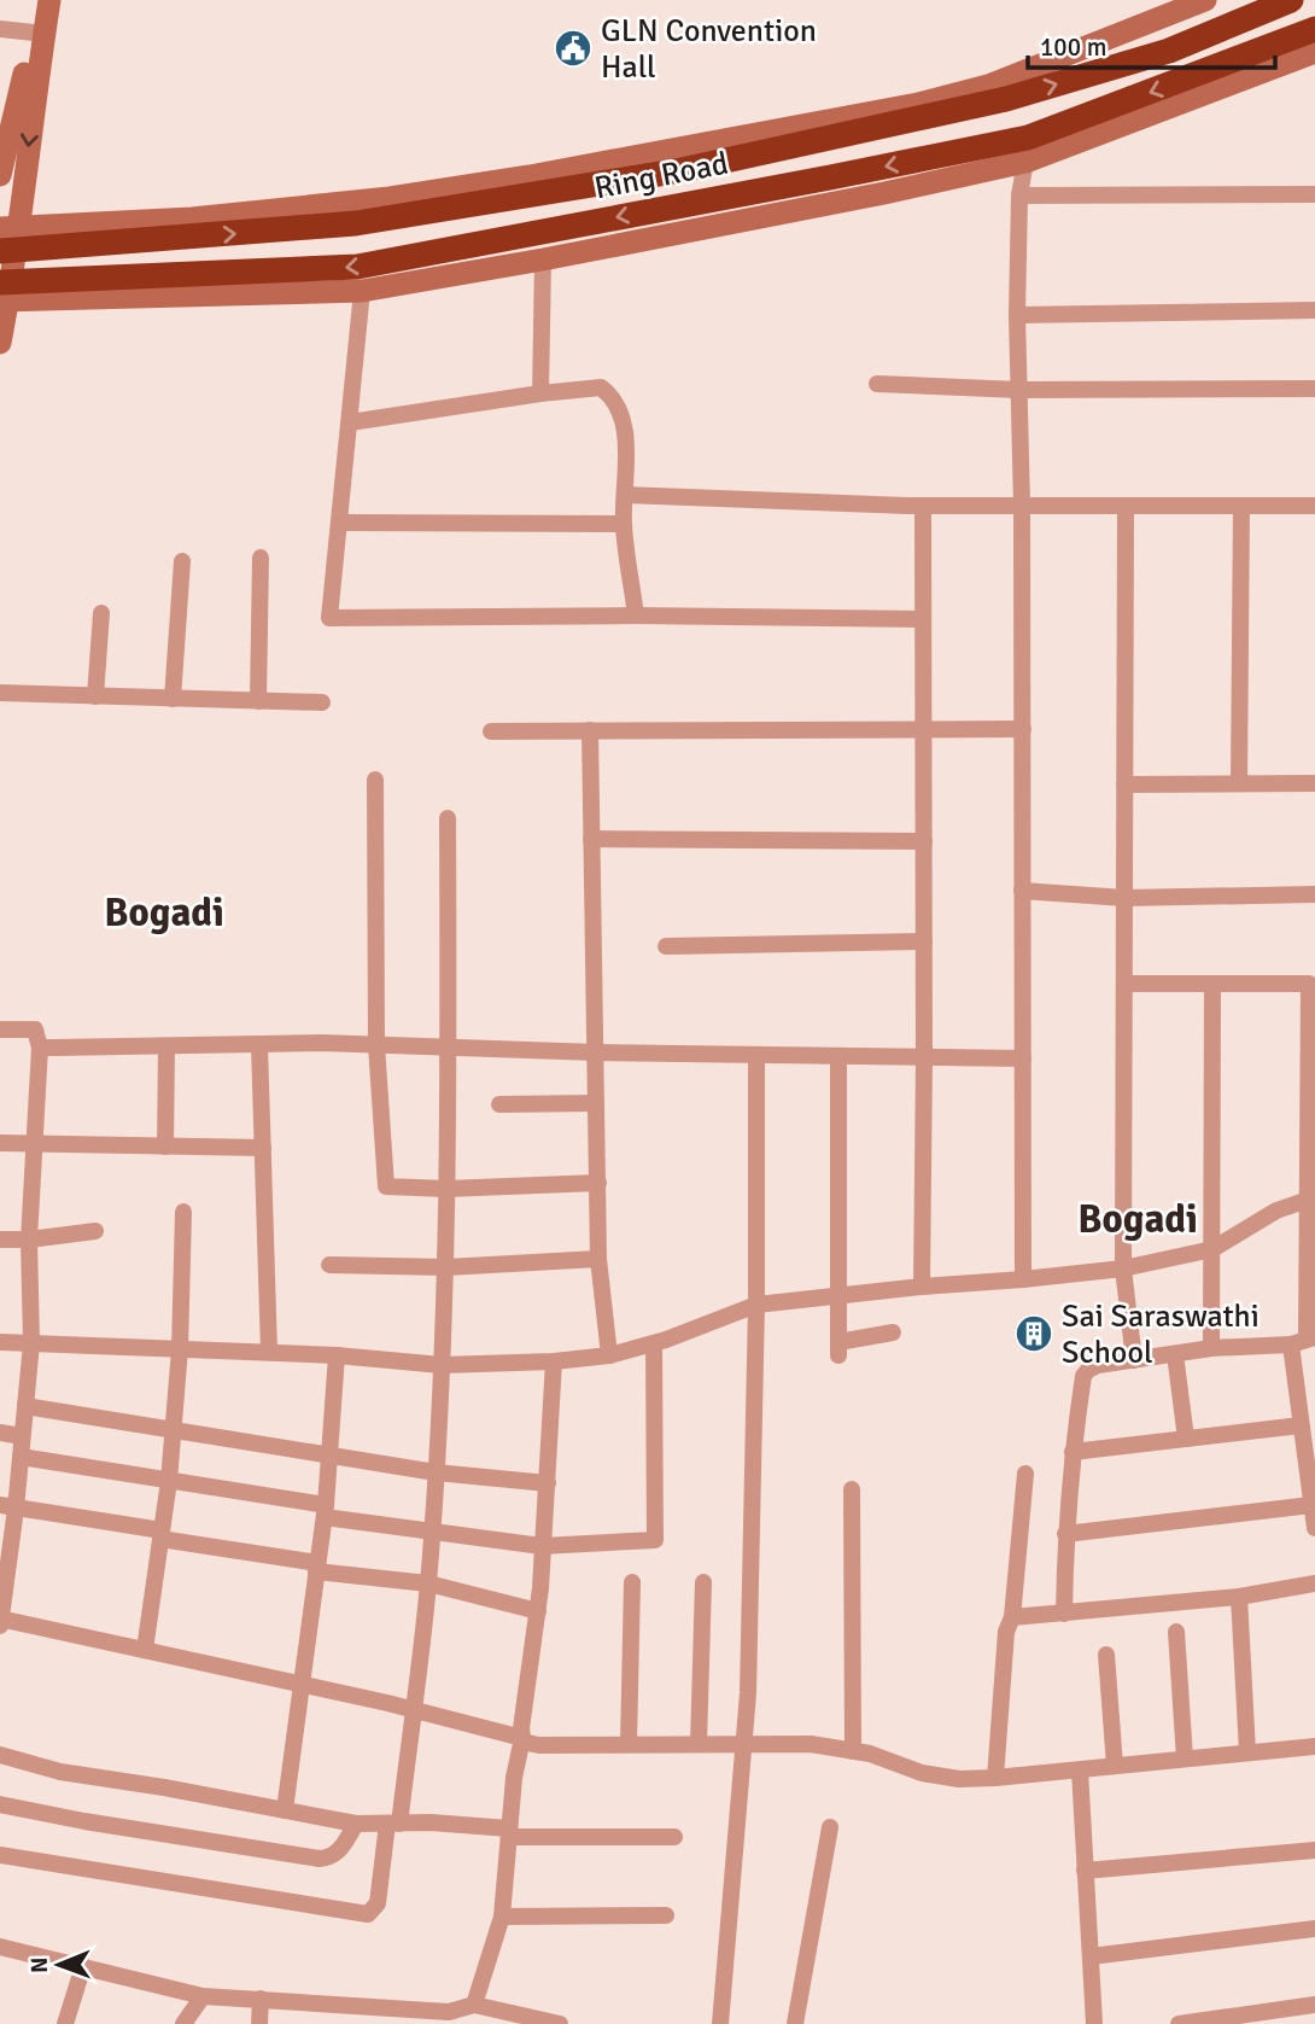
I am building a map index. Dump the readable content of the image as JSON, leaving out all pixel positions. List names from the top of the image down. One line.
{"streets":{"highway":["Ring Road"]},"districts":["Bogadi","Bogadi"],"places":{"public building":["GLN Convention Hall"],"building":["Sai Saraswathi School"]},"scale_bar":"100 m","north":"left"}
